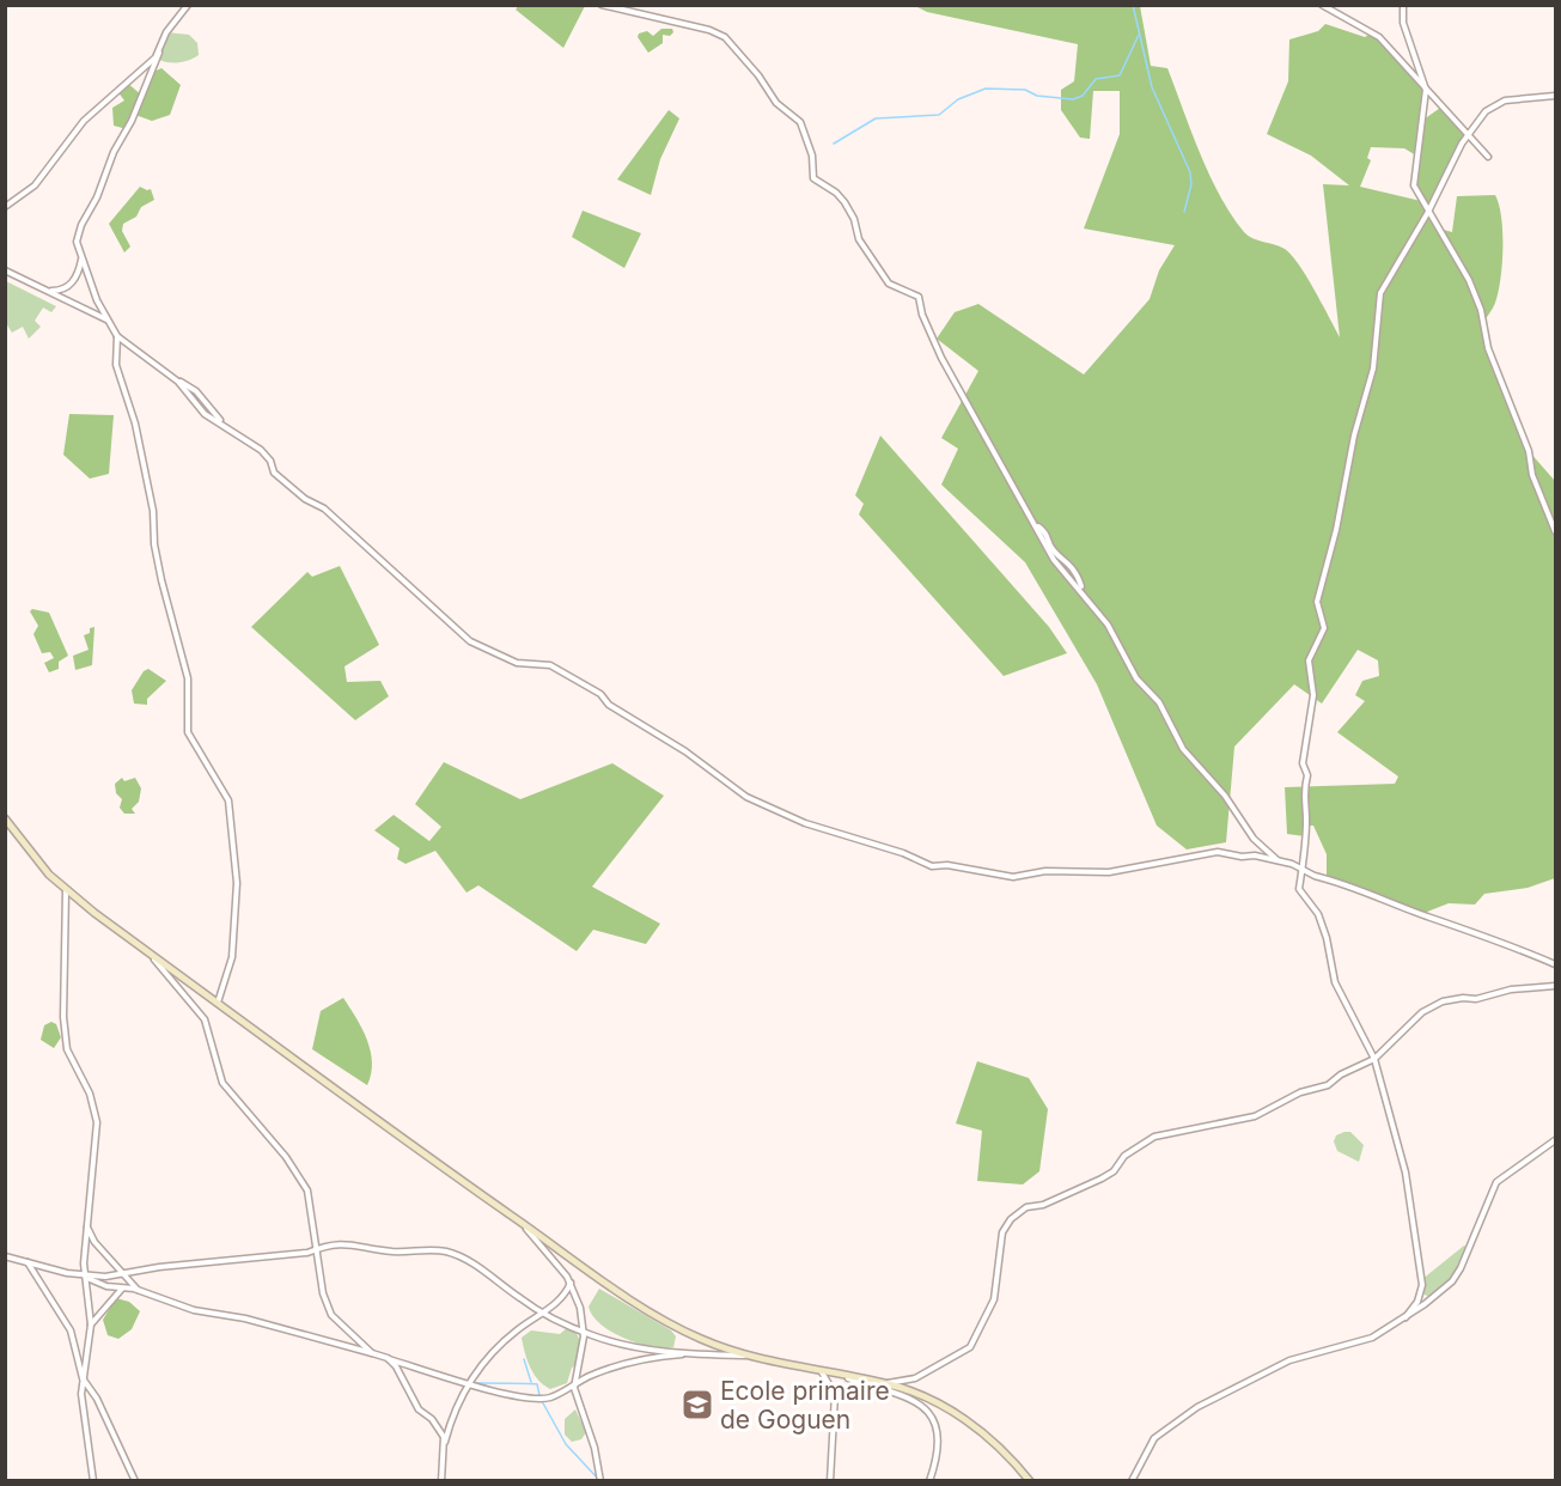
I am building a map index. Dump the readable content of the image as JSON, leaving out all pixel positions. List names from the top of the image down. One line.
{"places":{"school or university":["Ecole primaire de Goguen"]}}
